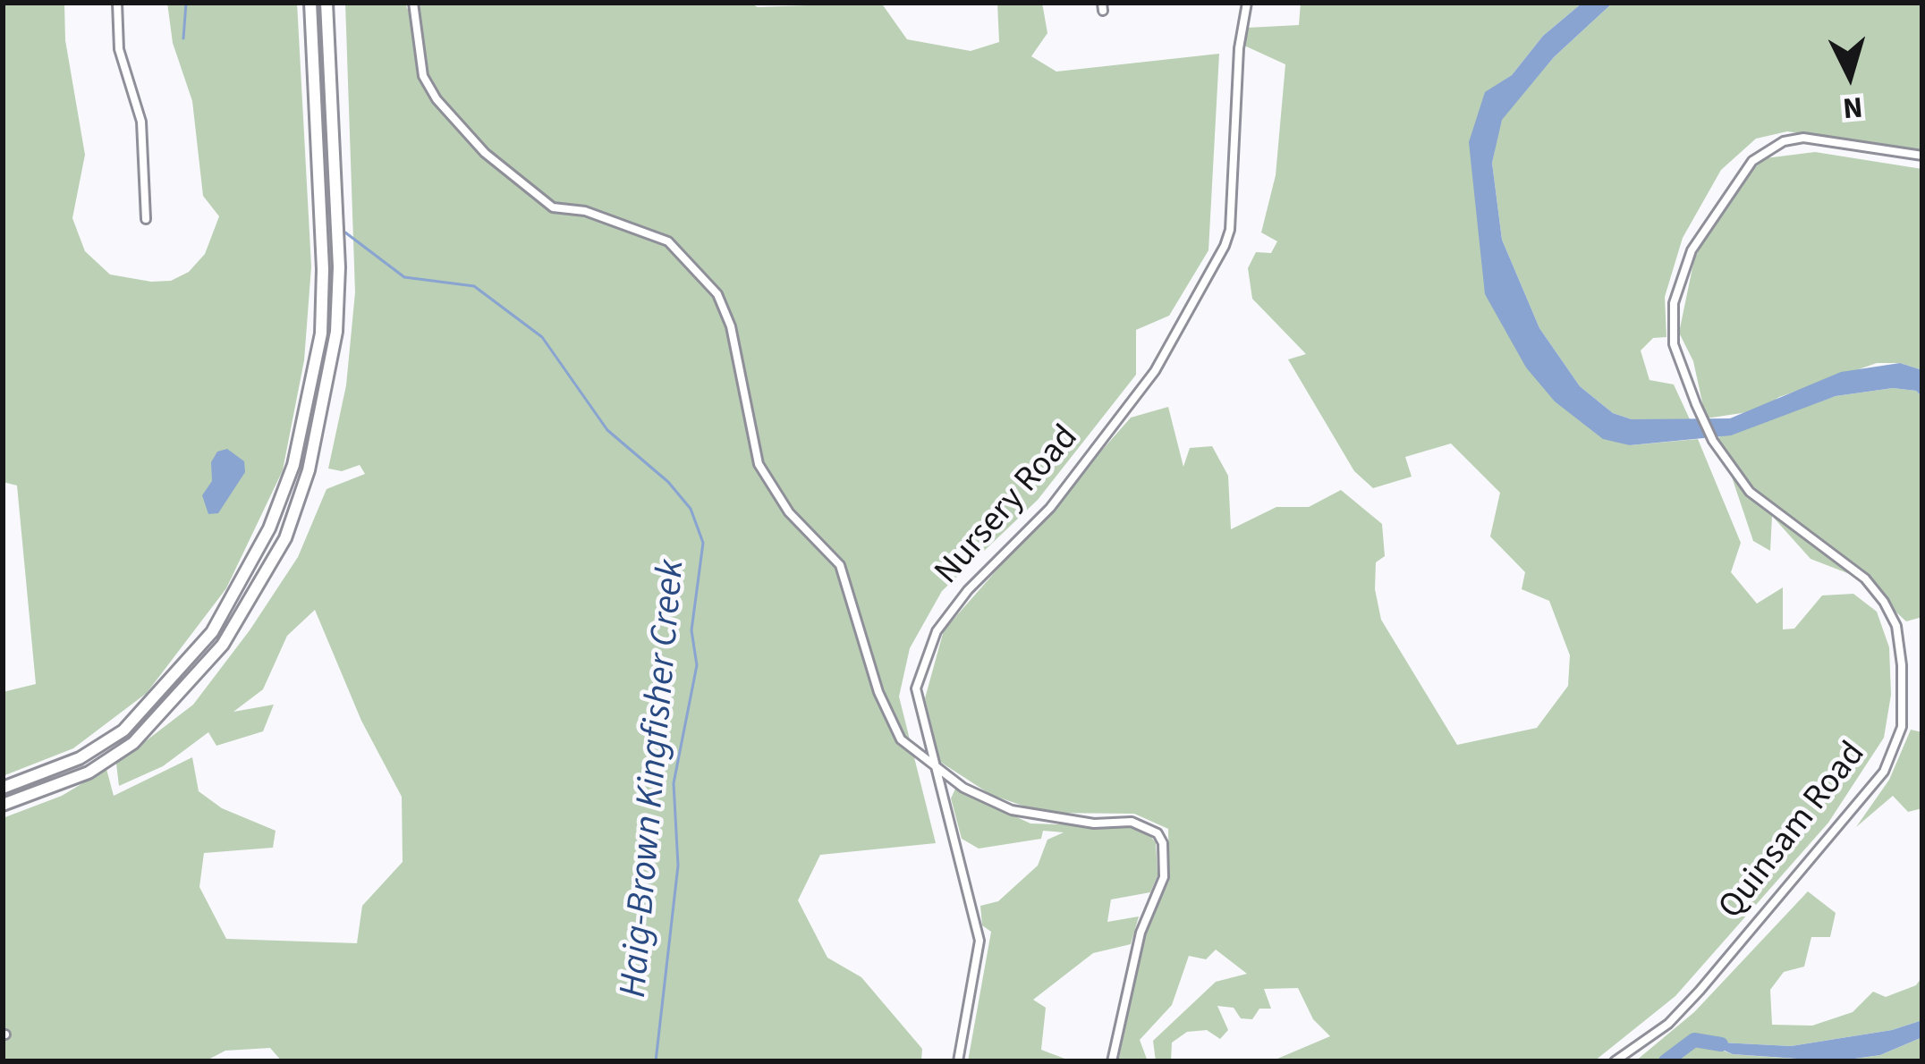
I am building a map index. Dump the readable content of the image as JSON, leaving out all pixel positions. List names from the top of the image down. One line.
{"streets":{"street":["Nursery Road","Quinsam Road"]},"water":["Haig-Brown Kingfisher Creek"],"north":"bottom"}
